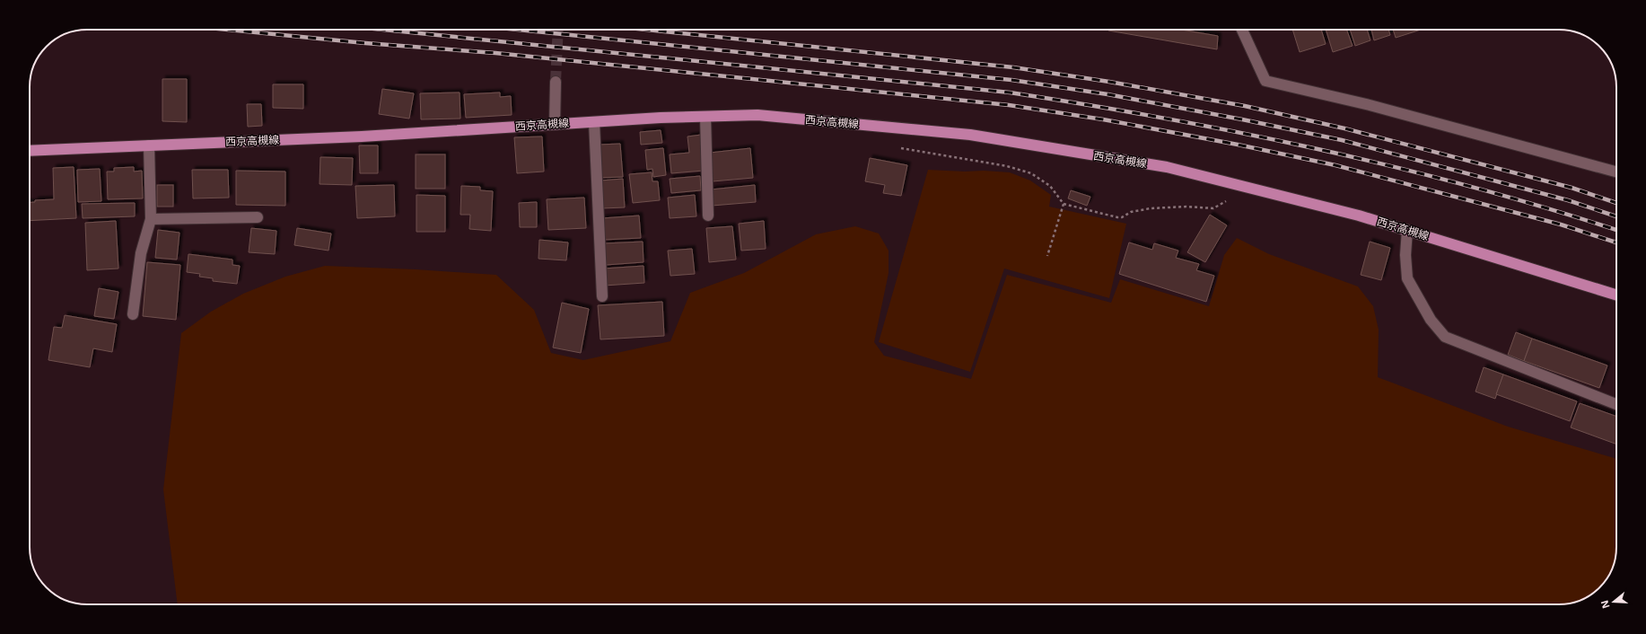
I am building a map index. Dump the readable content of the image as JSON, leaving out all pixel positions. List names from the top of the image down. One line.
{"streets":{"main road":["西京高槻線"]},"north":"left"}
